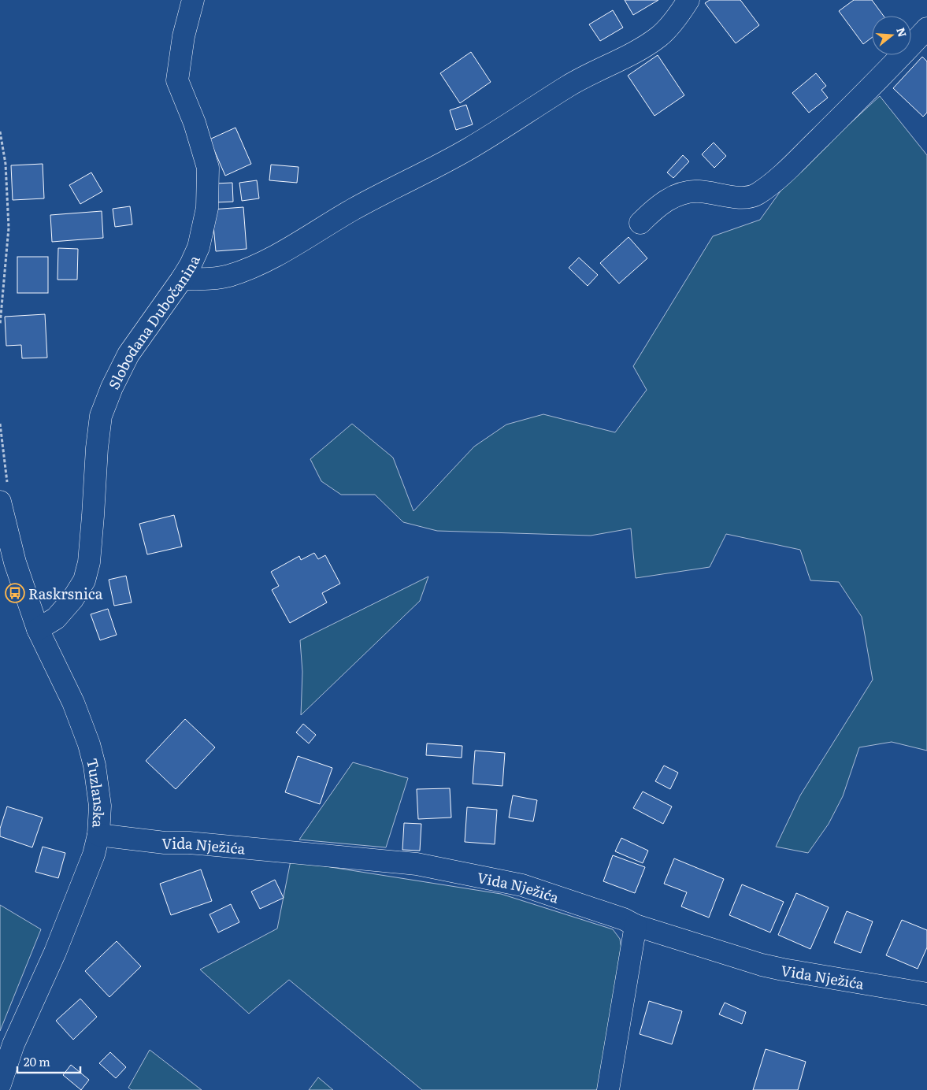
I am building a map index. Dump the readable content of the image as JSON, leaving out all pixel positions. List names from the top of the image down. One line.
{"streets":{"street":["Slobodana Dubočanina","Tuzlanska","Vida Nježića"]},"crossings":[["Slobodana Dubočanina","Tuzlanska"],["Tuzlanska","Vida Nježića"]],"places":{"bus stop":["Raskrsnica"]},"scale_bar":"20 m","north":"right"}
